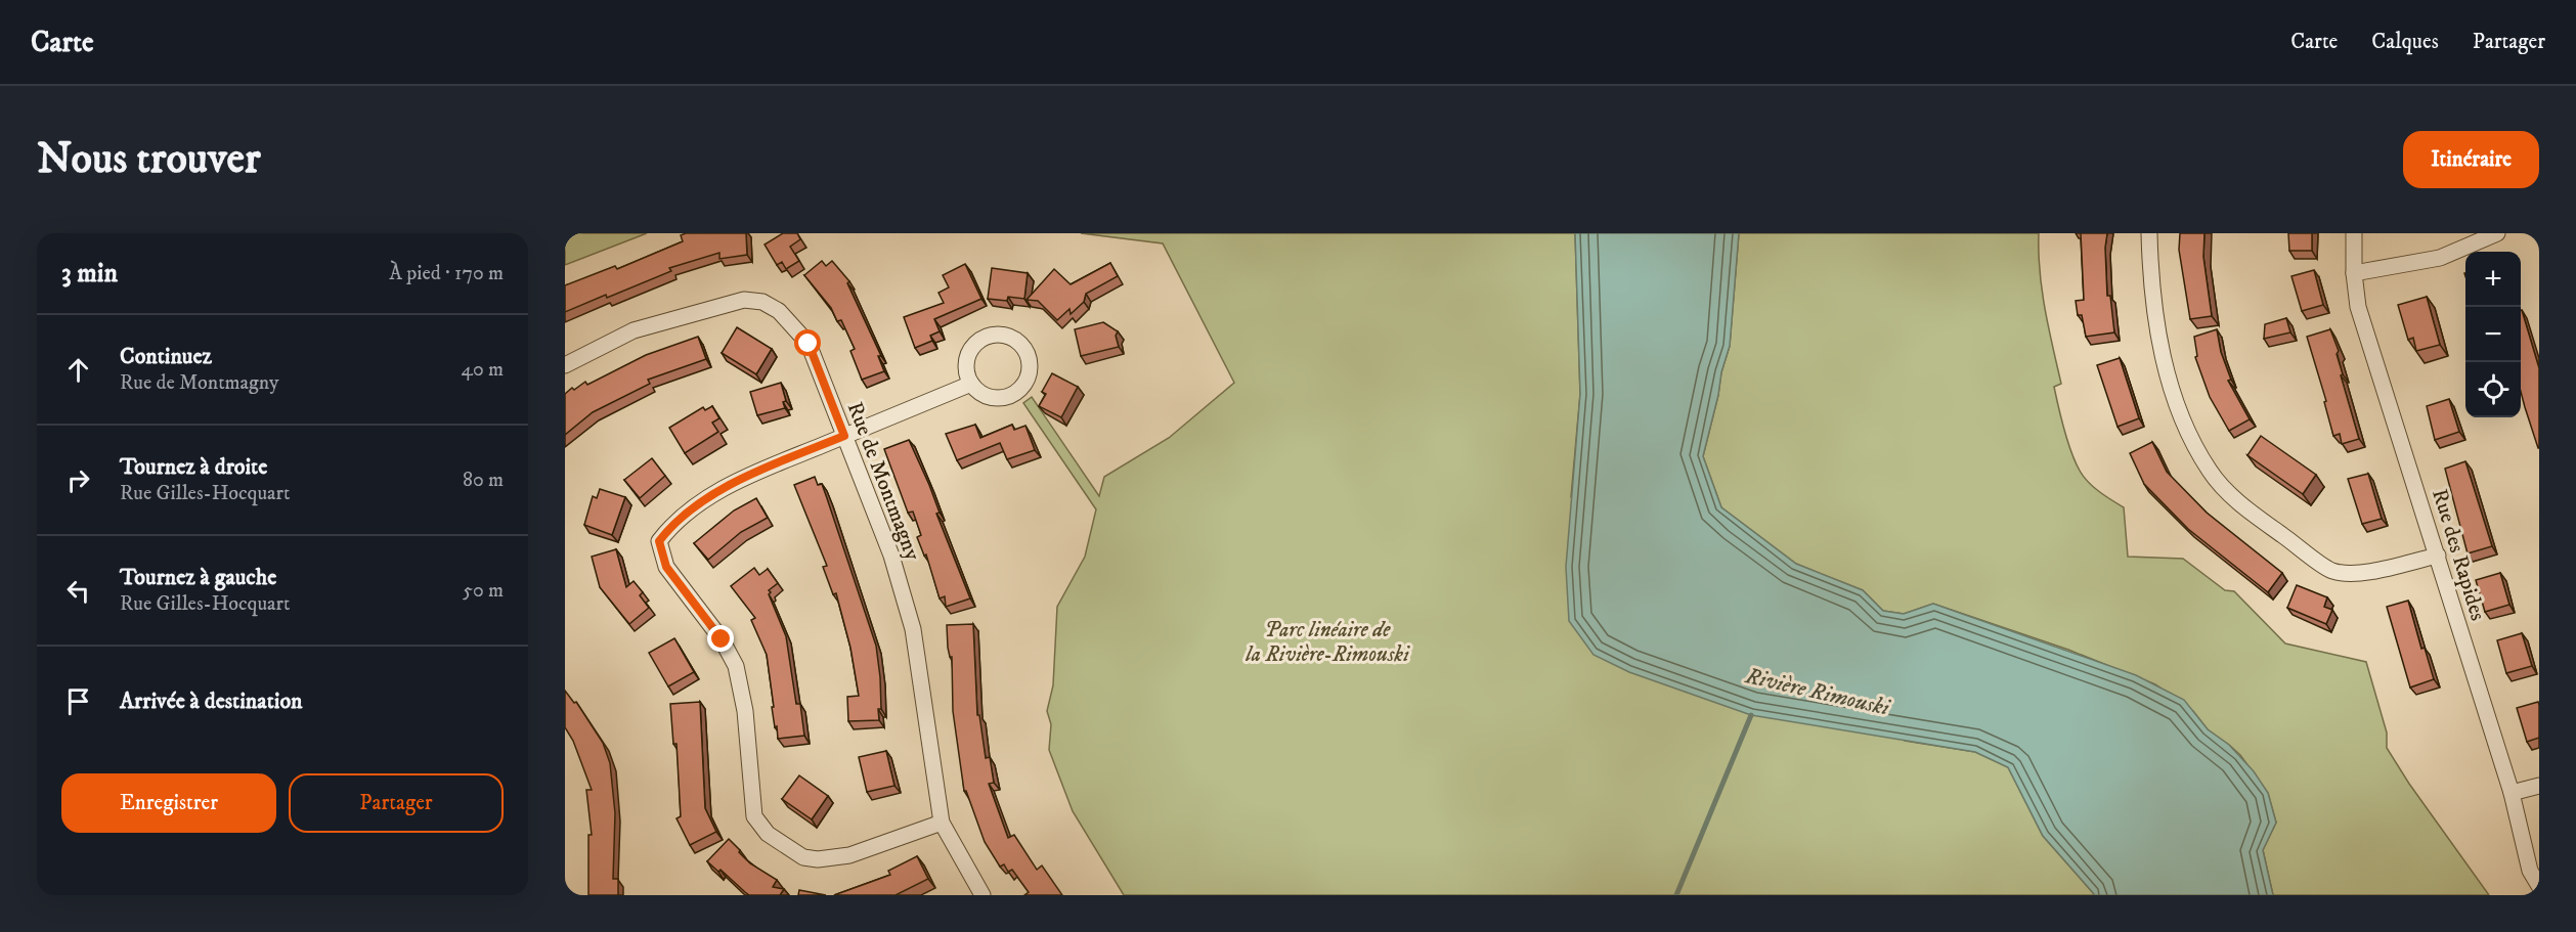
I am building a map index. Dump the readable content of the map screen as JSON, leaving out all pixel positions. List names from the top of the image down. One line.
{"streets":{"street":["Rue de Montmagny","Rue des Rapides"]},"water":["Rivière Rimouski"],"parks":["Parc linéaire de la Rivière-Rimouski"],"page":{"header":"Carte","nav":["Carte","Calques","Partager"],"buttons":["Itinéraire",["Enregistrer","Partager"]],"title":"Nous trouver","heading":["3 min","À pied · 170 m"],"map_buttons":["+","−"],"list":[["Continuez","Rue de Montmagny","40 m"],["Tournez à droite","Rue Gilles-Hocquart","80 m"],["Tournez à gauche","Rue Gilles-Hocquart","50 m"],"Arrivée à destination"]}}
